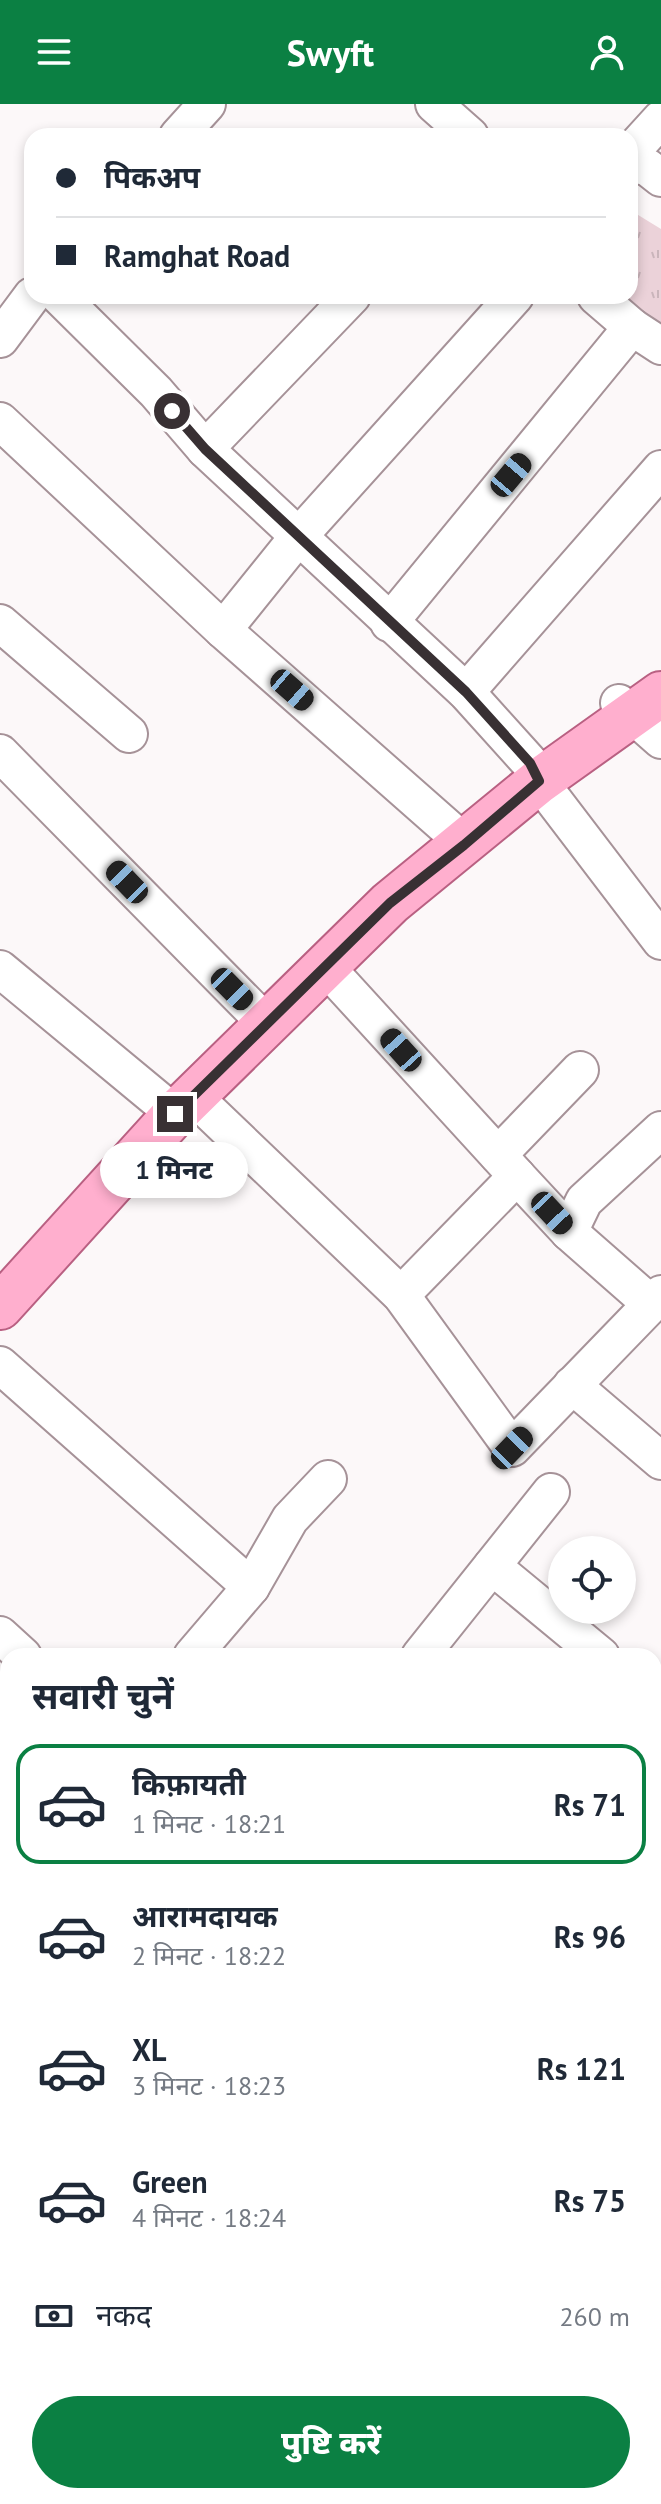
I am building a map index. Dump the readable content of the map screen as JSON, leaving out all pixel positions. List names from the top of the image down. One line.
{"page":{"header":"Swyft","banner":["पिकअप","Ramghat Road"],"bubble":"1 मिनट","heading":"सवारी चुनें","list":[{"name":"किफ़ायती","note":"1 मिनट · 18:21","value":"Rs 71"},{"name":"आरामदायक","note":"2 मिनट · 18:22","value":"Rs 96"},{"name":"XL","note":"3 मिनट · 18:23","value":"Rs 121"},{"name":"Green","note":"4 मिनट · 18:24","value":"Rs 75"}],"pay":["नकद","260 m"],"buttons":"पुष्टि करें"}}
